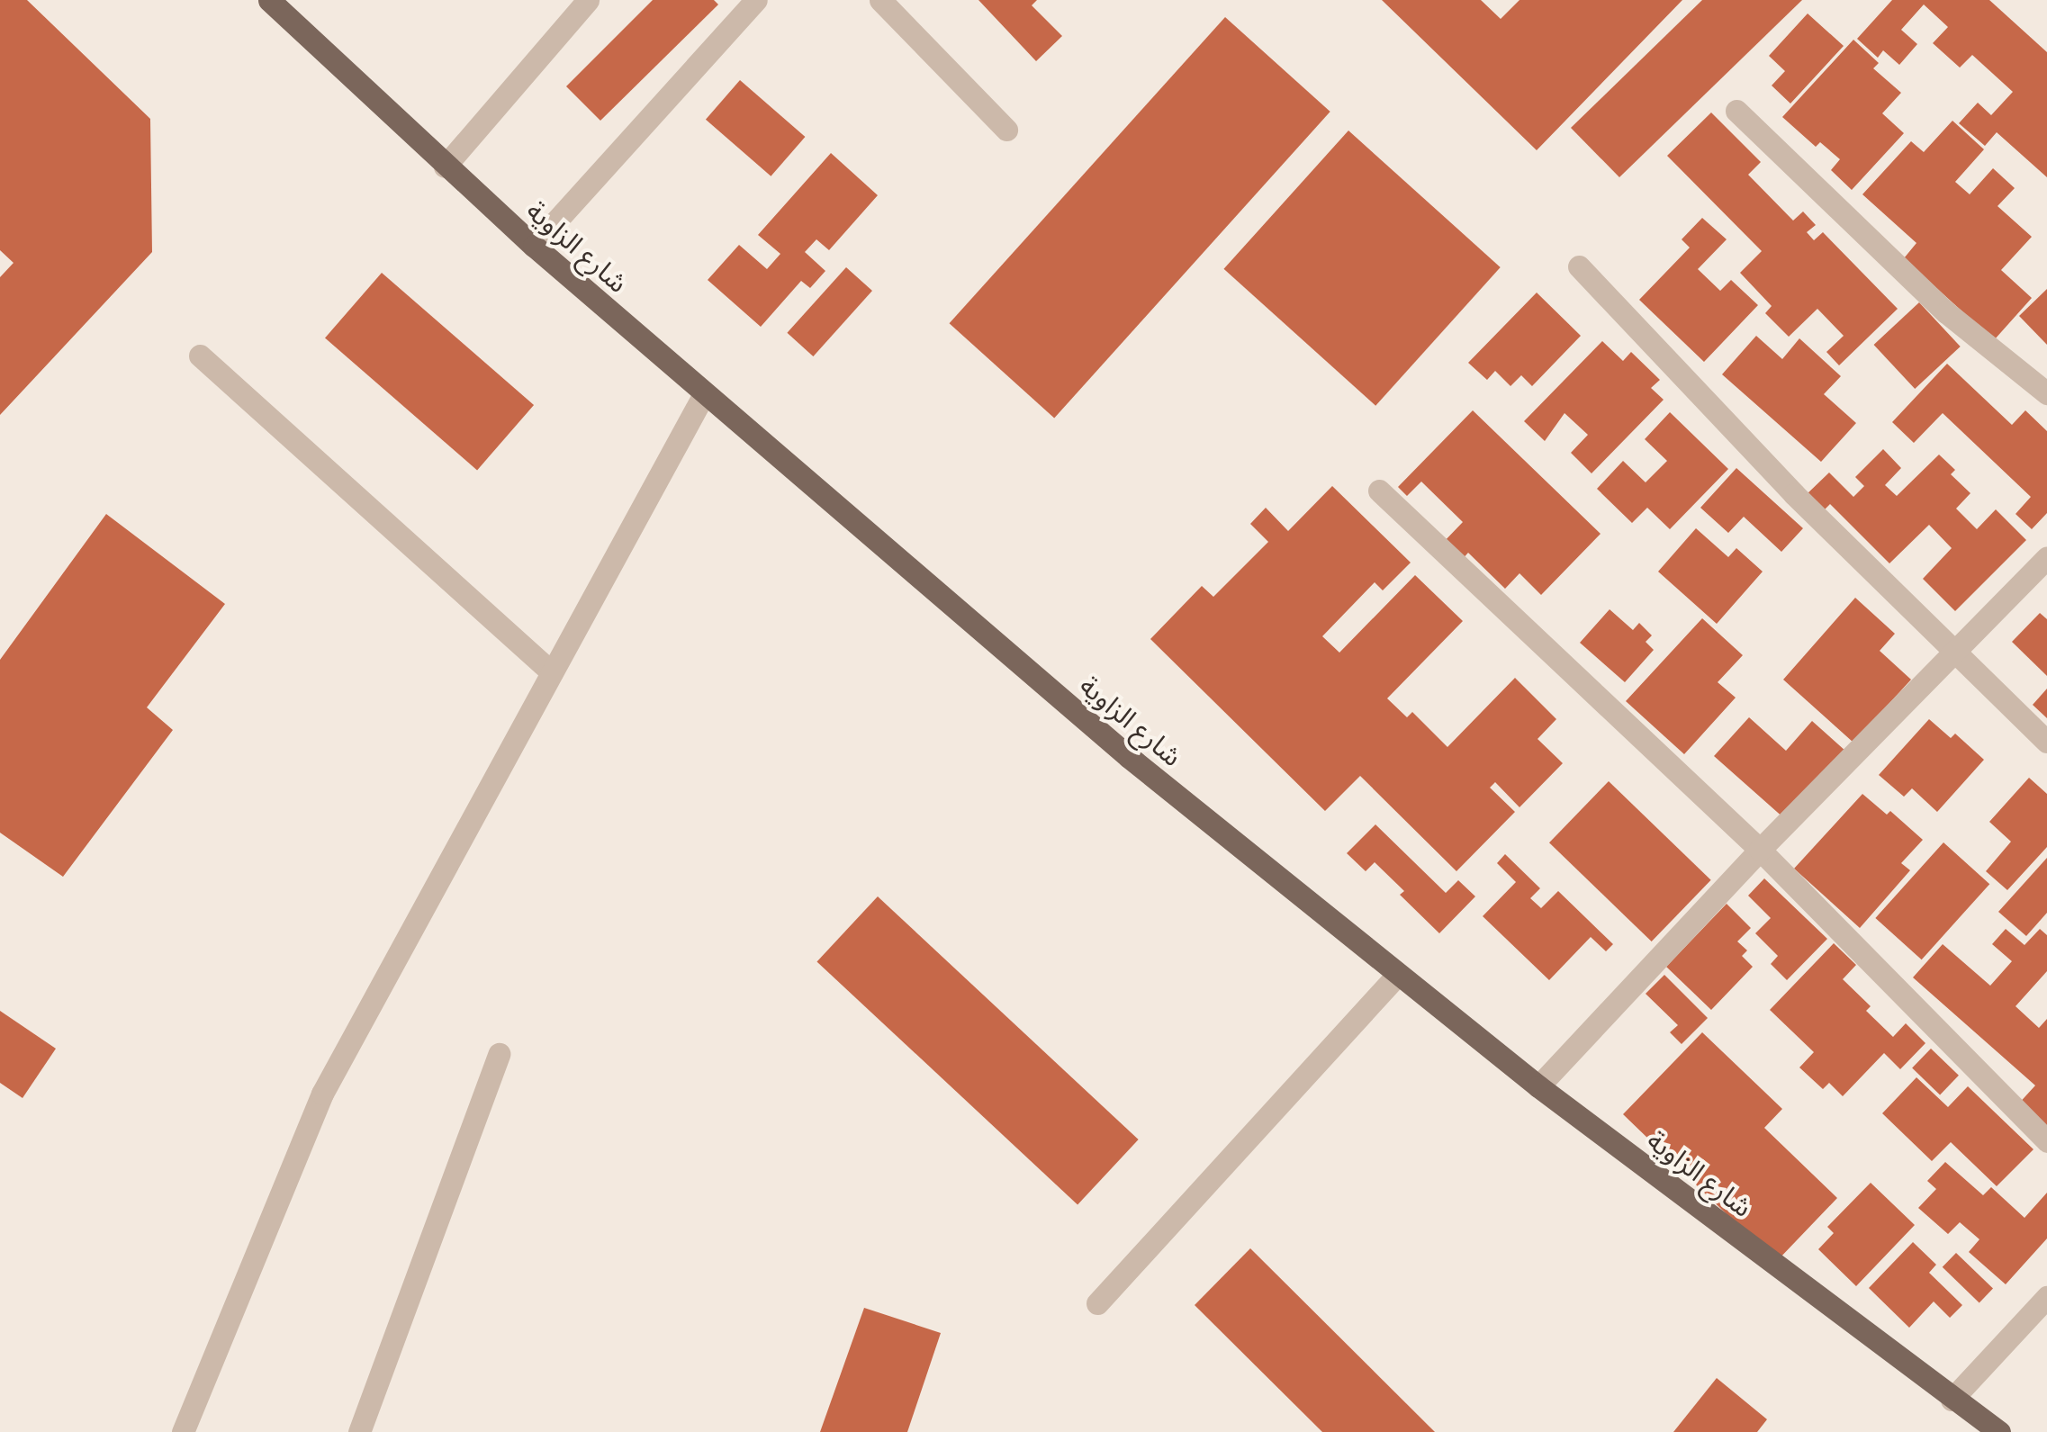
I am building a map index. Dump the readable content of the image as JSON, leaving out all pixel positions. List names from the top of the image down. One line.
{"streets":{"main road":["شارع الزاوية"]}}
